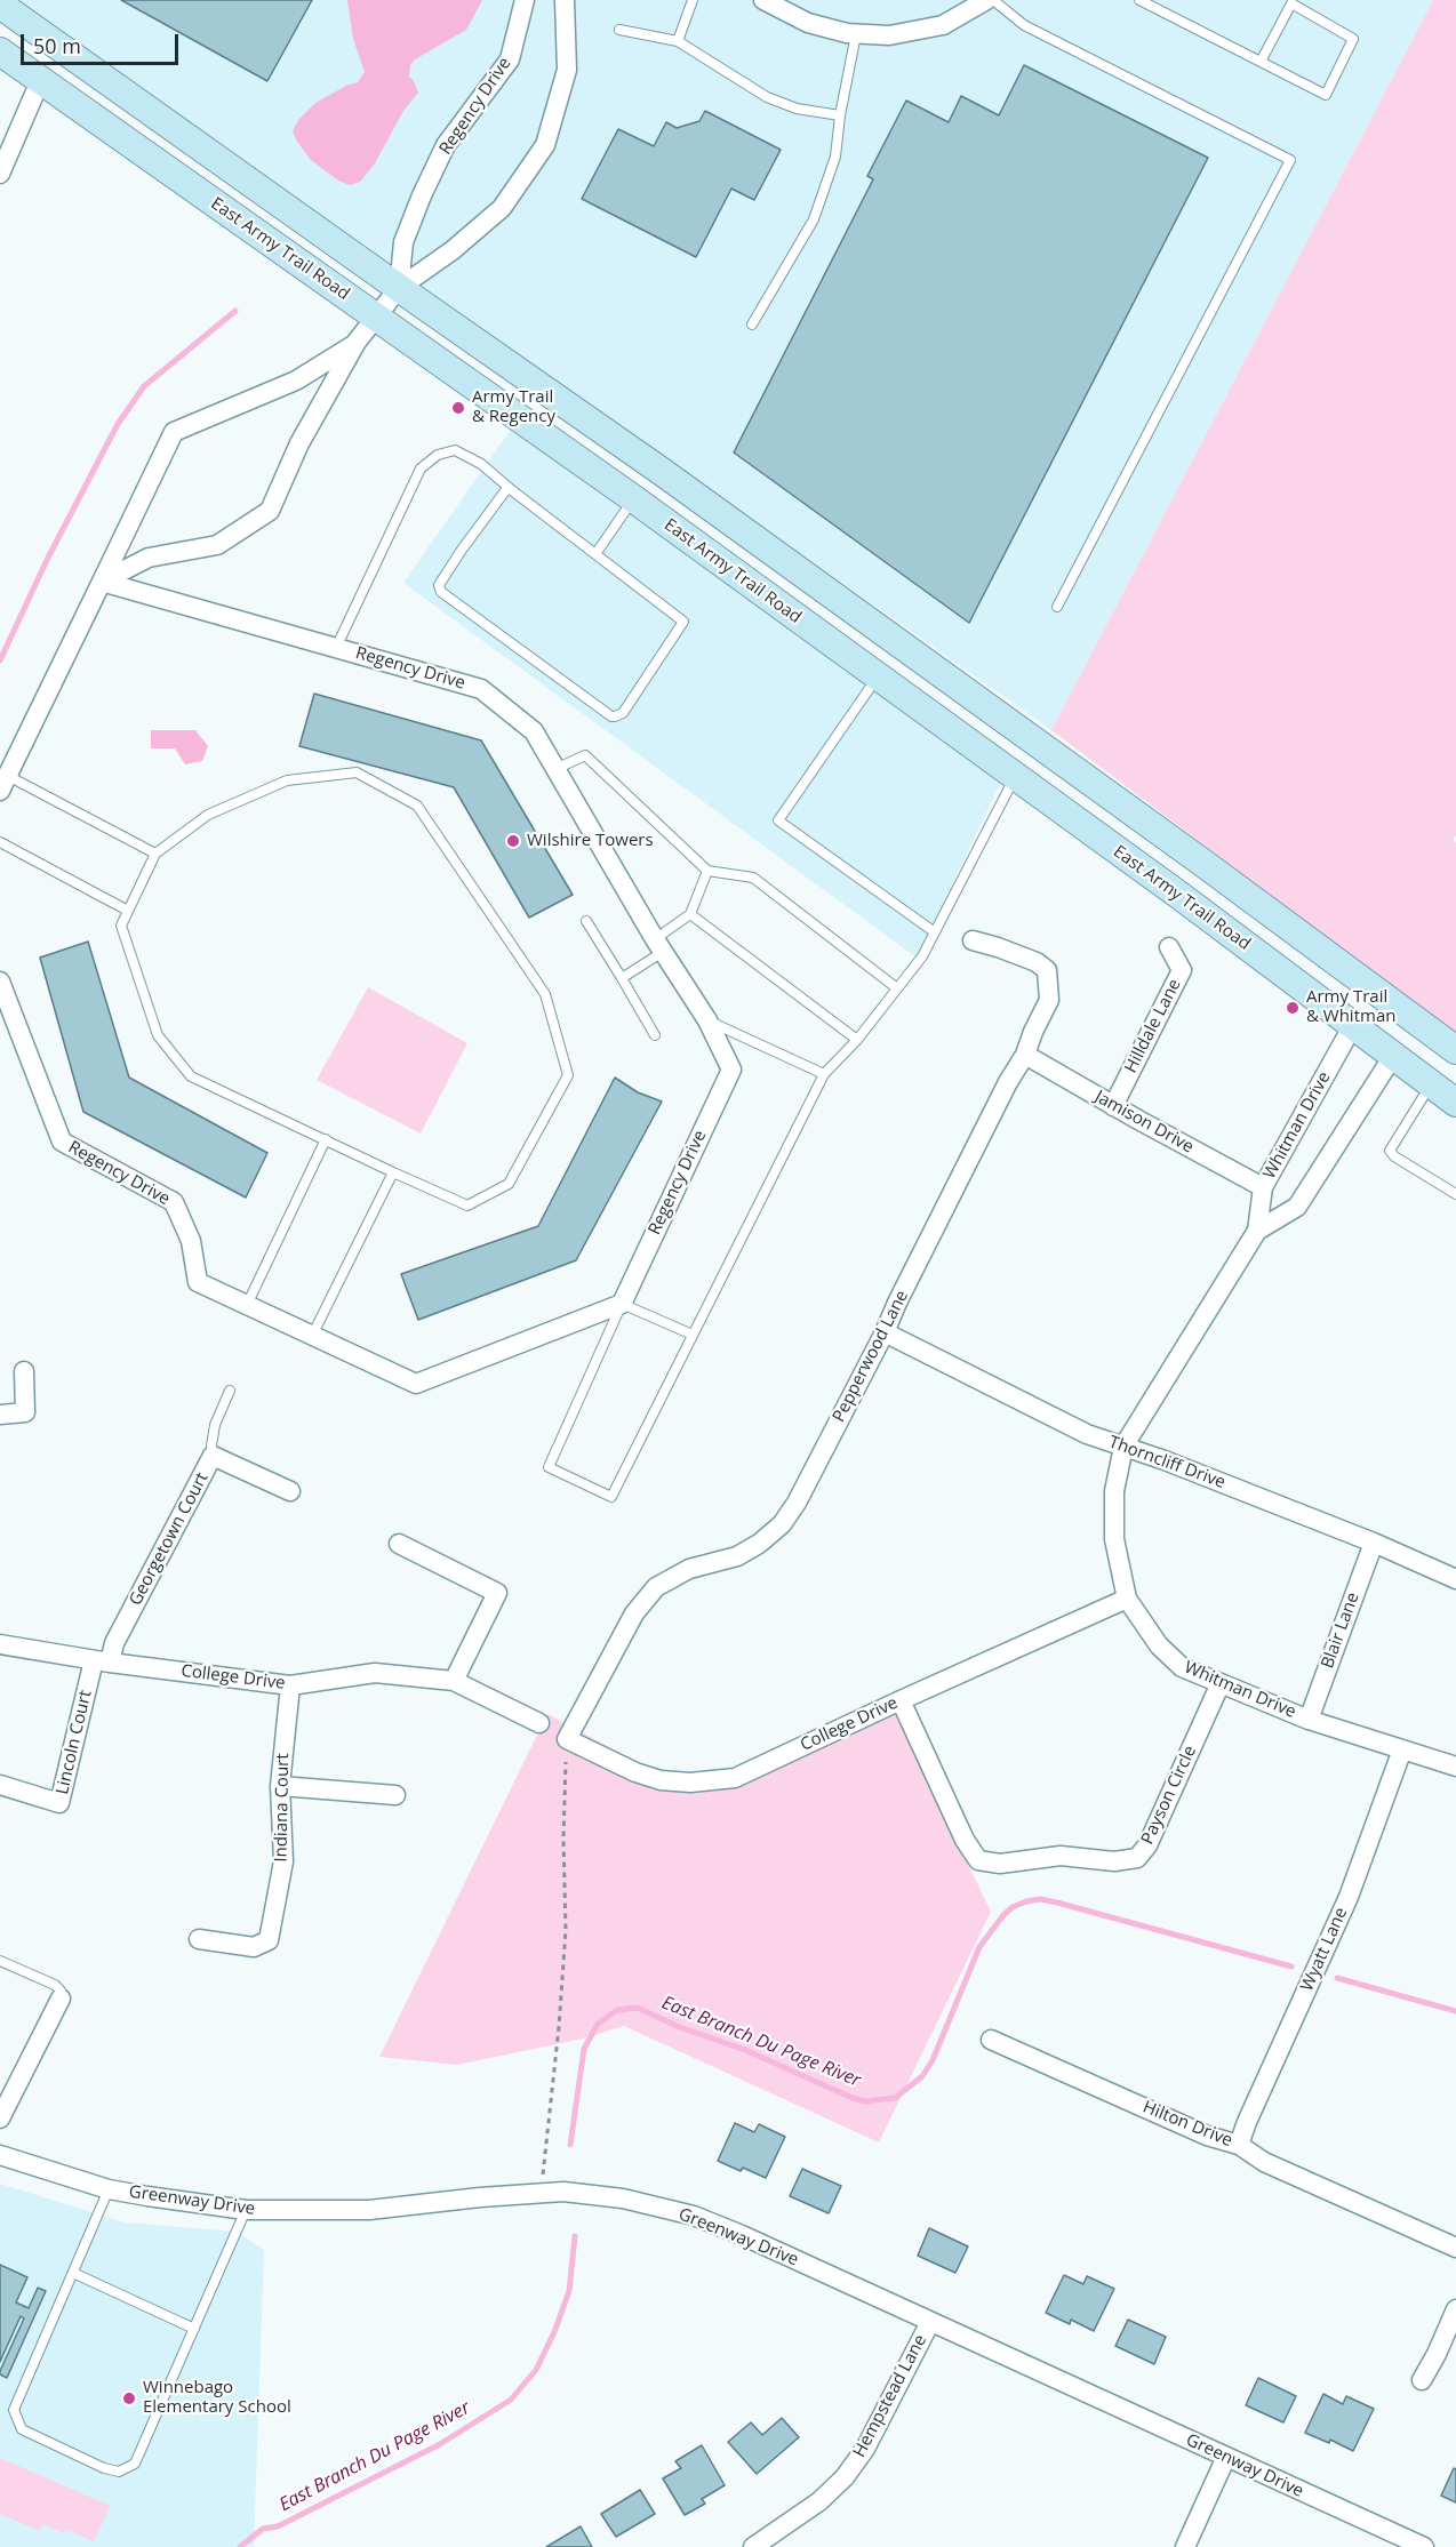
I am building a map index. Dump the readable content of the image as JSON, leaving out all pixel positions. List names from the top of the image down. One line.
{"streets":{"main road":["East Army Trail Road"],"street":["Regency Drive","Hilldale Lane","Jamison Drive","Whitman Drive","Pepperwood Lane","Thorncliff Drive","Georgetown Court","Blair Lane","College Drive","Lincoln Court","Payson Circle","Indiana Court","Wyatt Lane","Hilton Drive","Greenway Drive","Hempstead Lane"]},"crossings":[["East Army Trail Road","Whitman Drive"],["Hilldale Lane","Jamison Drive"],["Jamison Drive","Whitman Drive"],["Jamison Drive","Pepperwood Lane"],["Whitman Drive","Thorncliff Drive"],["Whitman Drive","Blair Lane"],["Whitman Drive","College Drive"],["Whitman Drive","Payson Circle"],["Whitman Drive","Wyatt Lane"],["Pepperwood Lane","Thorncliff Drive"],["Pepperwood Lane","College Drive"],["Thorncliff Drive","Blair Lane"],["Georgetown Court","College Drive"],["Georgetown Court","Lincoln Court"],["College Drive","Lincoln Court"],["College Drive","Payson Circle"],["College Drive","Indiana Court"],["Wyatt Lane","Hilton Drive"],["Greenway Drive","Hempstead Lane"]],"water":["East Branch Du Page River"],"places":["Army Trail & Regency","Wilshire Towers","Army Trail & Whitman","Winnebago Elementary School"],"scale_bar":"50 m"}
